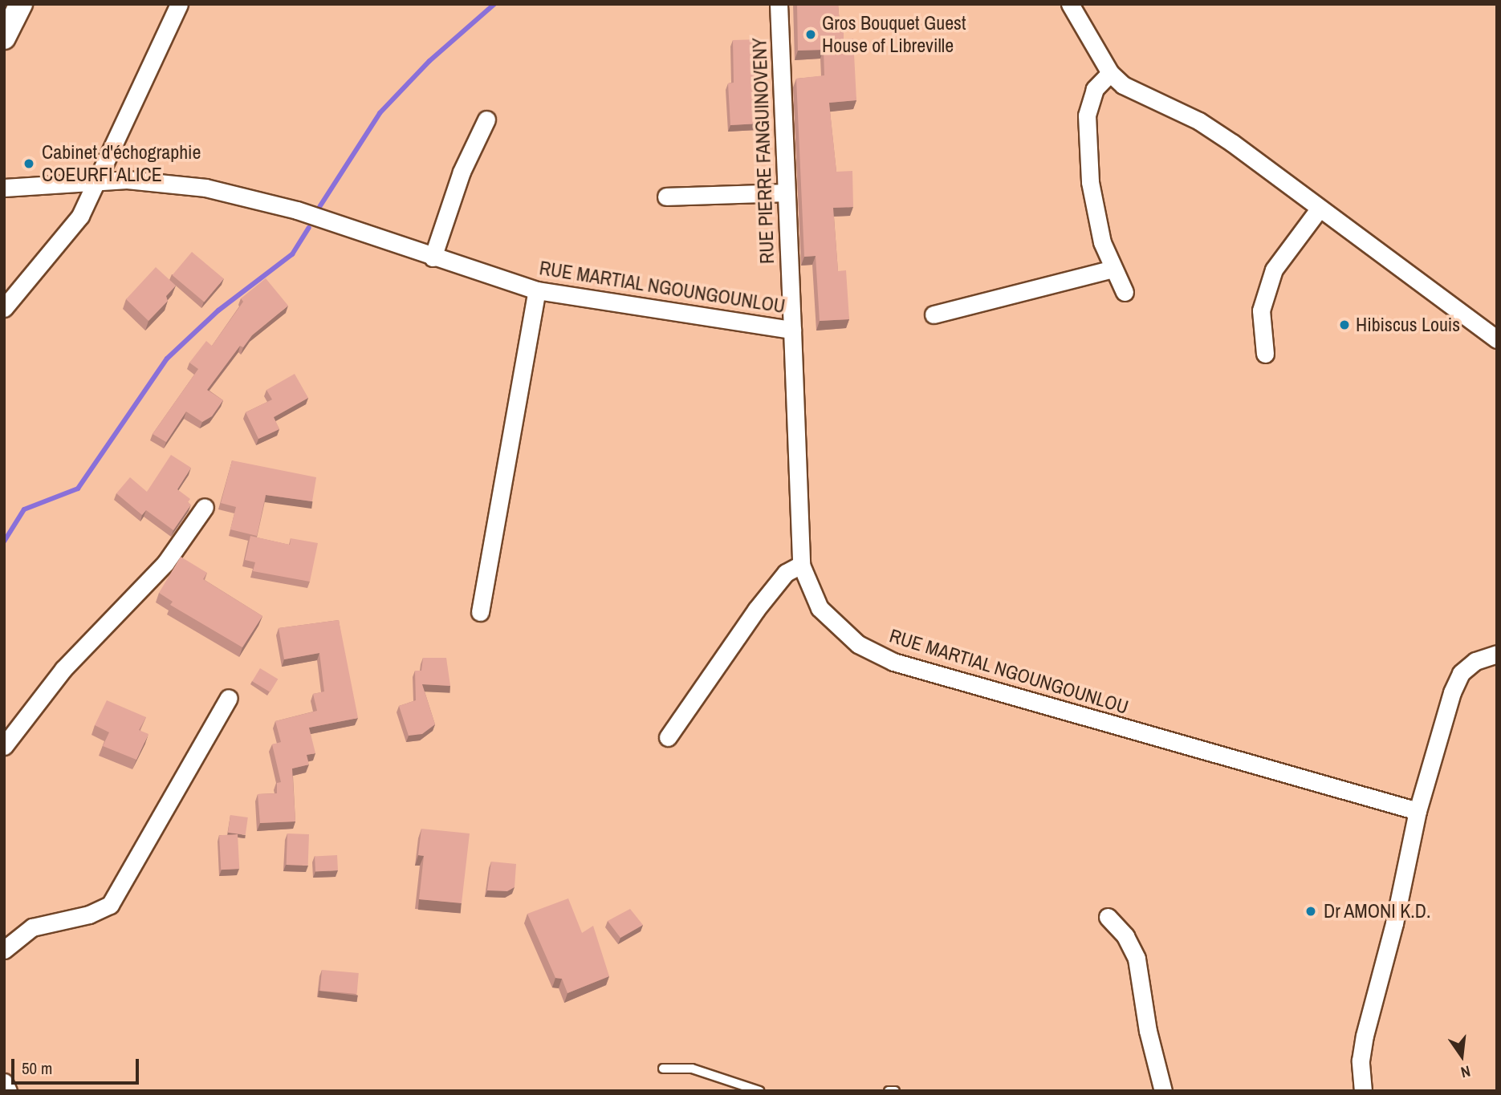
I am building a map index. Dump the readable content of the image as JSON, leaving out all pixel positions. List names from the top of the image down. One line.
{"streets":{"street":["RUE PIERRE FANGUINOVENY","RUE MARTIAL NGOUNGOUNLOU"]},"crossings":[["RUE PIERRE FANGUINOVENY","RUE MARTIAL NGOUNGOUNLOU"]],"places":["Gros Bouquet Guest House of Libreville","Cabinet d'échographie COEURFI ALICE","Hibiscus Louis","Dr AMONI K.D."],"scale_bar":"50 m","north":"bottom"}
